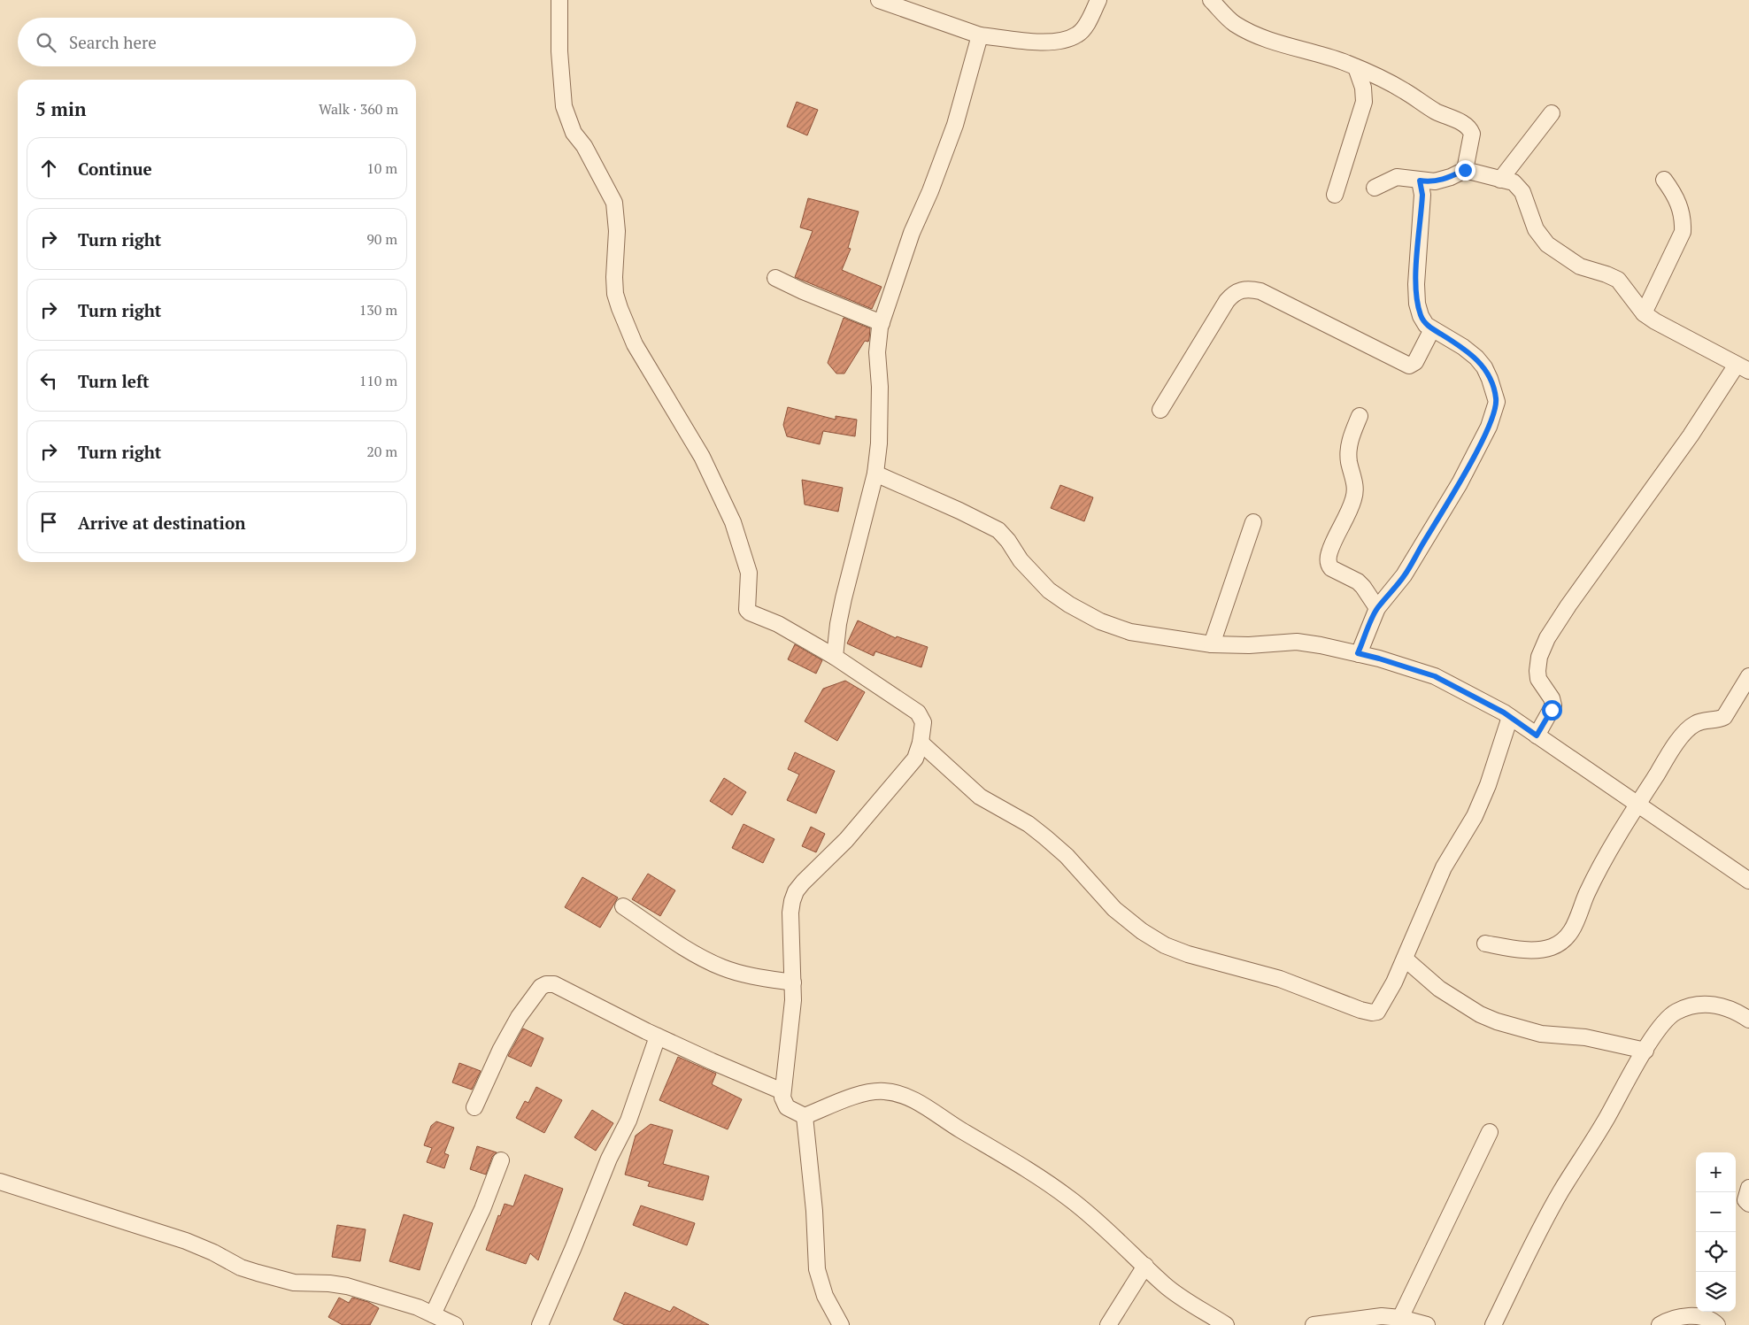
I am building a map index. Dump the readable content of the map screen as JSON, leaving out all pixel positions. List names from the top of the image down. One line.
{"page":{"search":"Search here","heading":["5 min","Walk · 360 m"],"list":[["Continue","10 m"],["Turn right","90 m"],["Turn right","130 m"],["Turn left","110 m"],["Turn right","20 m"],"Arrive at destination"],"map_buttons":["+","−"]}}
